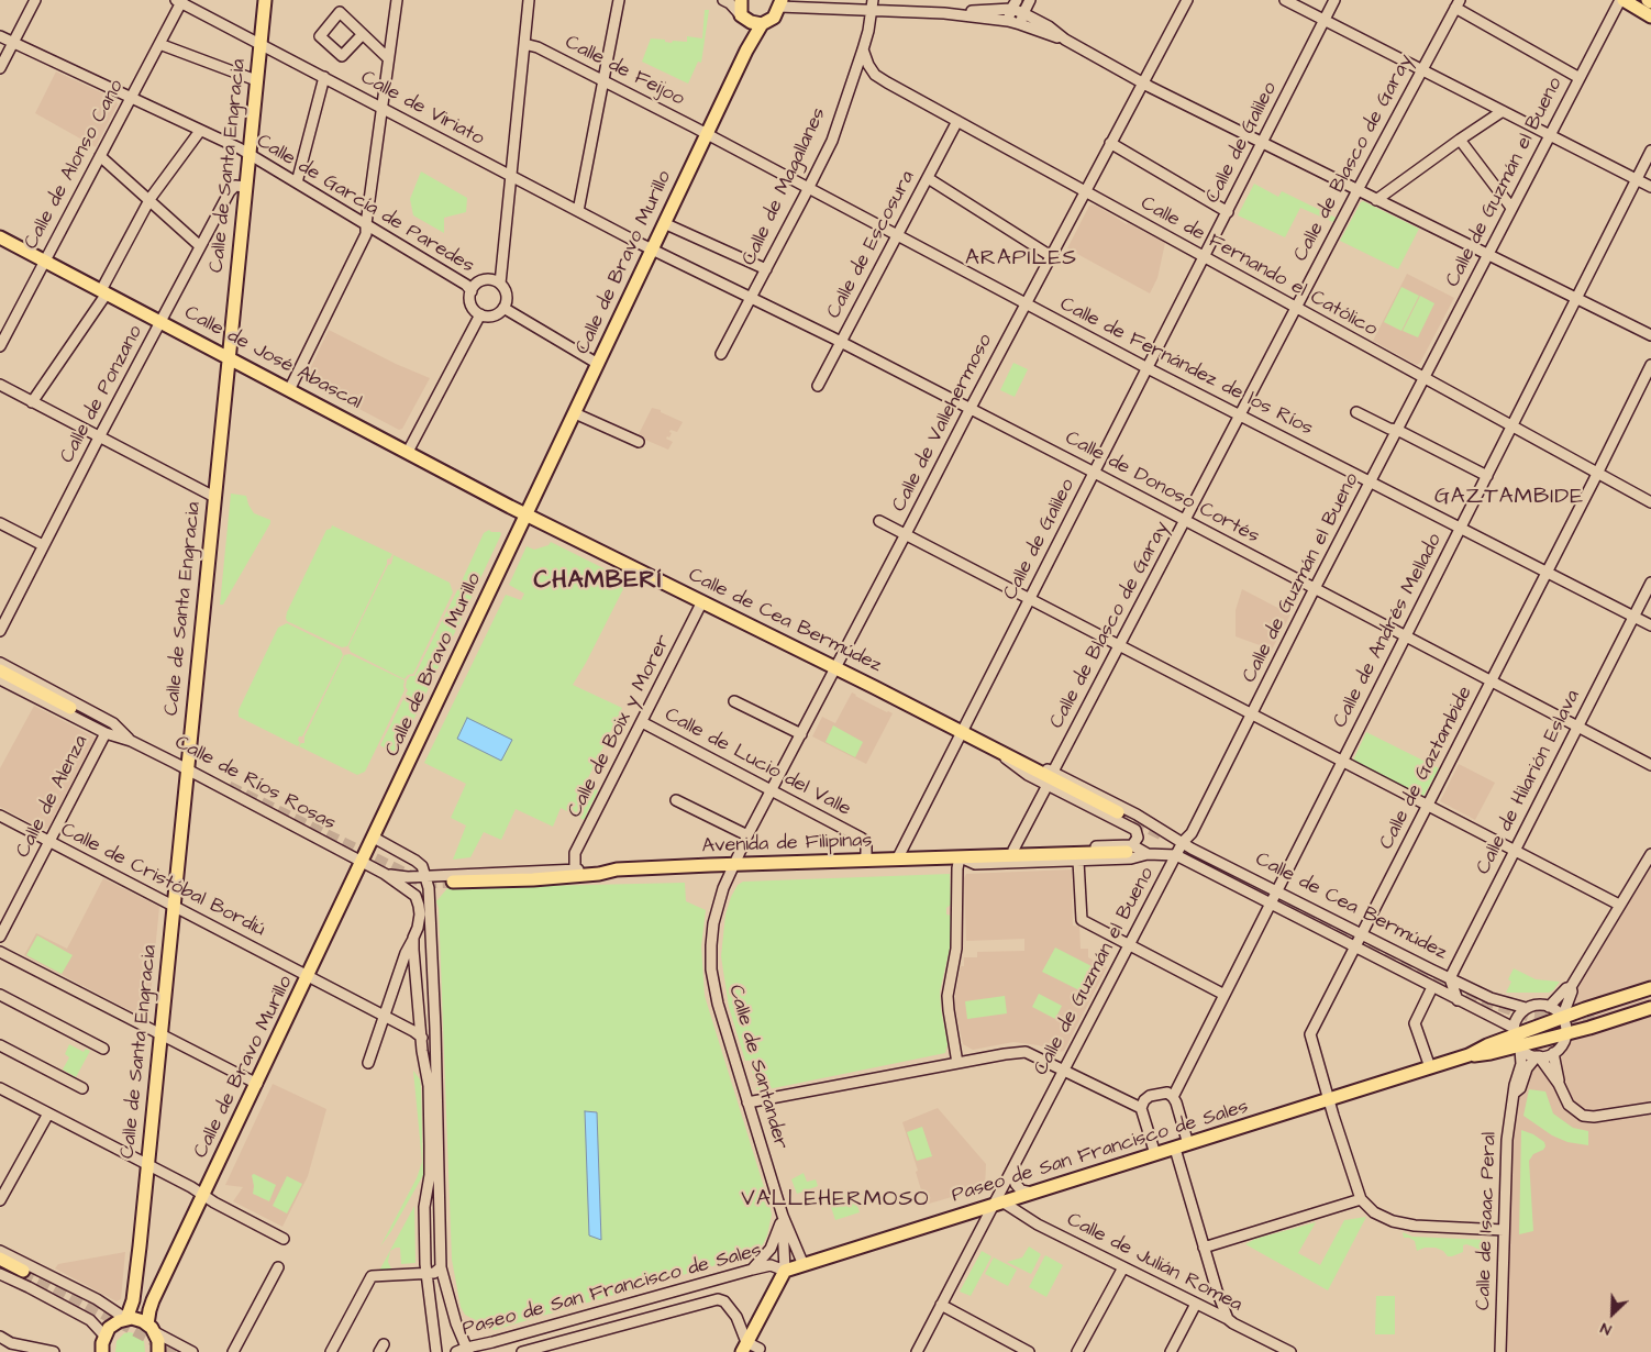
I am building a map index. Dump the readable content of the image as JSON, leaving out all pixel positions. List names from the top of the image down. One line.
{"streets":{"main road":["Calle de Santa Engracia","Calle de Bravo Murillo","Calle de José Abascal","Calle de Cea Bermúdez","Avenida de Filipinas","Paseo de San Francisco de Sales"],"street":["Calle de Feijoo","Calle de Viriato","Calle de Galileo","Calle de Blasco de Garay","Calle de Alonso Cano","Calle de Guzmán el Bueno","Calle de Magallanes","Calle de García de Paredes","Calle de Escosura","Calle de Fernando el Católico","Calle de Fernández de los Ríos","Calle de Ponzano","Calle de Vallehermoso","Calle de Donoso Cortés","Calle de Andrés Mellado","Calle de Boix y Morer","Calle de Lucio del Valle","Calle de Gaztambide","Calle de Hilarión Eslava","Calle de Ríos Rosas","Calle de Alenza","Calle de Cristóbal Bordiú","Calle de Santander","Calle de Isaac Peral","Calle de Julián Romea"]},"crossings":[["Calle de Feijoo","Calle de Bravo Murillo"],["Calle de Feijoo","Calle de Fernández de los Ríos"],["Calle de Viriato","Calle de Alonso Cano"],["Calle de Viriato","Calle de Santa Engracia"],["Calle de Viriato","Calle de Bravo Murillo"],["Calle de Viriato","Calle de Donoso Cortés"],["Calle de Galileo","Calle de Fernando el Católico"],["Calle de Galileo","Calle de Fernández de los Ríos"],["Calle de Galileo","Calle de Donoso Cortés"],["Calle de Galileo","Calle de Cea Bermúdez"],["Calle de Galileo","Avenida de Filipinas"],["Calle de Blasco de Garay","Calle de Fernando el Católico"],["Calle de Blasco de Garay","Calle de Fernández de los Ríos"],["Calle de Blasco de Garay","Calle de Donoso Cortés"],["Calle de Blasco de Garay","Calle de Cea Bermúdez"],["Calle de Alonso Cano","Calle de García de Paredes"],["Calle de Alonso Cano","Calle de José Abascal"],["Calle de Santa Engracia","Calle de García de Paredes"],["Calle de Santa Engracia","Calle de José Abascal"],["Calle de Santa Engracia","Calle de Ponzano"],["Calle de Santa Engracia","Calle de Ríos Rosas"],["Calle de Santa Engracia","Calle de Cristóbal Bordiú"],["Calle de Guzmán el Bueno","Calle de Fernando el Católico"],["Calle de Guzmán el Bueno","Calle de Fernández de los Ríos"],["Calle de Guzmán el Bueno","Calle de Donoso Cortés"],["Calle de Guzmán el Bueno","Calle de Cea Bermúdez"],["Calle de Guzmán el Bueno","Avenida de Filipinas"],["Calle de Guzmán el Bueno","Paseo de San Francisco de Sales"],["Calle de Guzmán el Bueno","Calle de Julián Romea"],["Calle de Magallanes","Calle de Fernando el Católico"],["Calle de Magallanes","Calle de Fernández de los Ríos"],["Calle de Magallanes","Calle de Donoso Cortés"],["Calle de Escosura","Calle de Fernando el Católico"],["Calle de Escosura","Calle de Fernández de los Ríos"],["Calle de Escosura","Calle de Donoso Cortés"],["Calle de Bravo Murillo","Calle de José Abascal"],["Calle de Bravo Murillo","Calle de Fernández de los Ríos"],["Calle de Bravo Murillo","Calle de Donoso Cortés"],["Calle de Bravo Murillo","Calle de Cea Bermúdez"],["Calle de Bravo Murillo","Calle de Ríos Rosas"],["Calle de Bravo Murillo","Calle de Cristóbal Bordiú"],["Calle de Fernando el Católico","Calle de Vallehermoso"],["Calle de Fernando el Católico","Calle de Andrés Mellado"],["Calle de Fernando el Católico","Calle de Gaztambide"],["Calle de José Abascal","Calle de Ponzano"],["Calle de José Abascal","Calle de Cea Bermúdez"],["Calle de Fernández de los Ríos","Calle de Vallehermoso"],["Calle de Fernández de los Ríos","Calle de Andrés Mellado"],["Calle de Fernández de los Ríos","Calle de Gaztambide"],["Calle de Fernández de los Ríos","Calle de Hilarión Eslava"],["Calle de Vallehermoso","Calle de Donoso Cortés"],["Calle de Vallehermoso","Calle de Cea Bermúdez"],["Calle de Vallehermoso","Calle de Lucio del Valle"],["Calle de Vallehermoso","Avenida de Filipinas"],["Calle de Vallehermoso","Calle de Santander"],["Calle de Donoso Cortés","Calle de Andrés Mellado"],["Calle de Donoso Cortés","Calle de Gaztambide"],["Calle de Donoso Cortés","Calle de Hilarión Eslava"],["Calle de Cea Bermúdez","Calle de Andrés Mellado"],["Calle de Cea Bermúdez","Calle de Boix y Morer"],["Calle de Cea Bermúdez","Calle de Gaztambide"],["Calle de Cea Bermúdez","Calle de Hilarión Eslava"],["Calle de Cea Bermúdez","Avenida de Filipinas"],["Calle de Cea Bermúdez","Paseo de San Francisco de Sales"],["Calle de Cea Bermúdez","Calle de Isaac Peral"],["Calle de Boix y Morer","Calle de Lucio del Valle"],["Calle de Boix y Morer","Avenida de Filipinas"],["Calle de Lucio del Valle","Avenida de Filipinas"],["Calle de Gaztambide","Paseo de San Francisco de Sales"],["Calle de Ríos Rosas","Calle de Alenza"],["Calle de Ríos Rosas","Avenida de Filipinas"],["Calle de Alenza","Calle de Cristóbal Bordiú"],["Avenida de Filipinas","Calle de Santander"],["Calle de Santander","Paseo de San Francisco de Sales"],["Paseo de San Francisco de Sales","Calle de Isaac Peral"],["Paseo de San Francisco de Sales","Calle de Julián Romea"]],"districts":["ARAPILES","GAZTAMBIDE","CHAMBERÍ","VALLEHERMOSO"],"north":"bottom left"}
